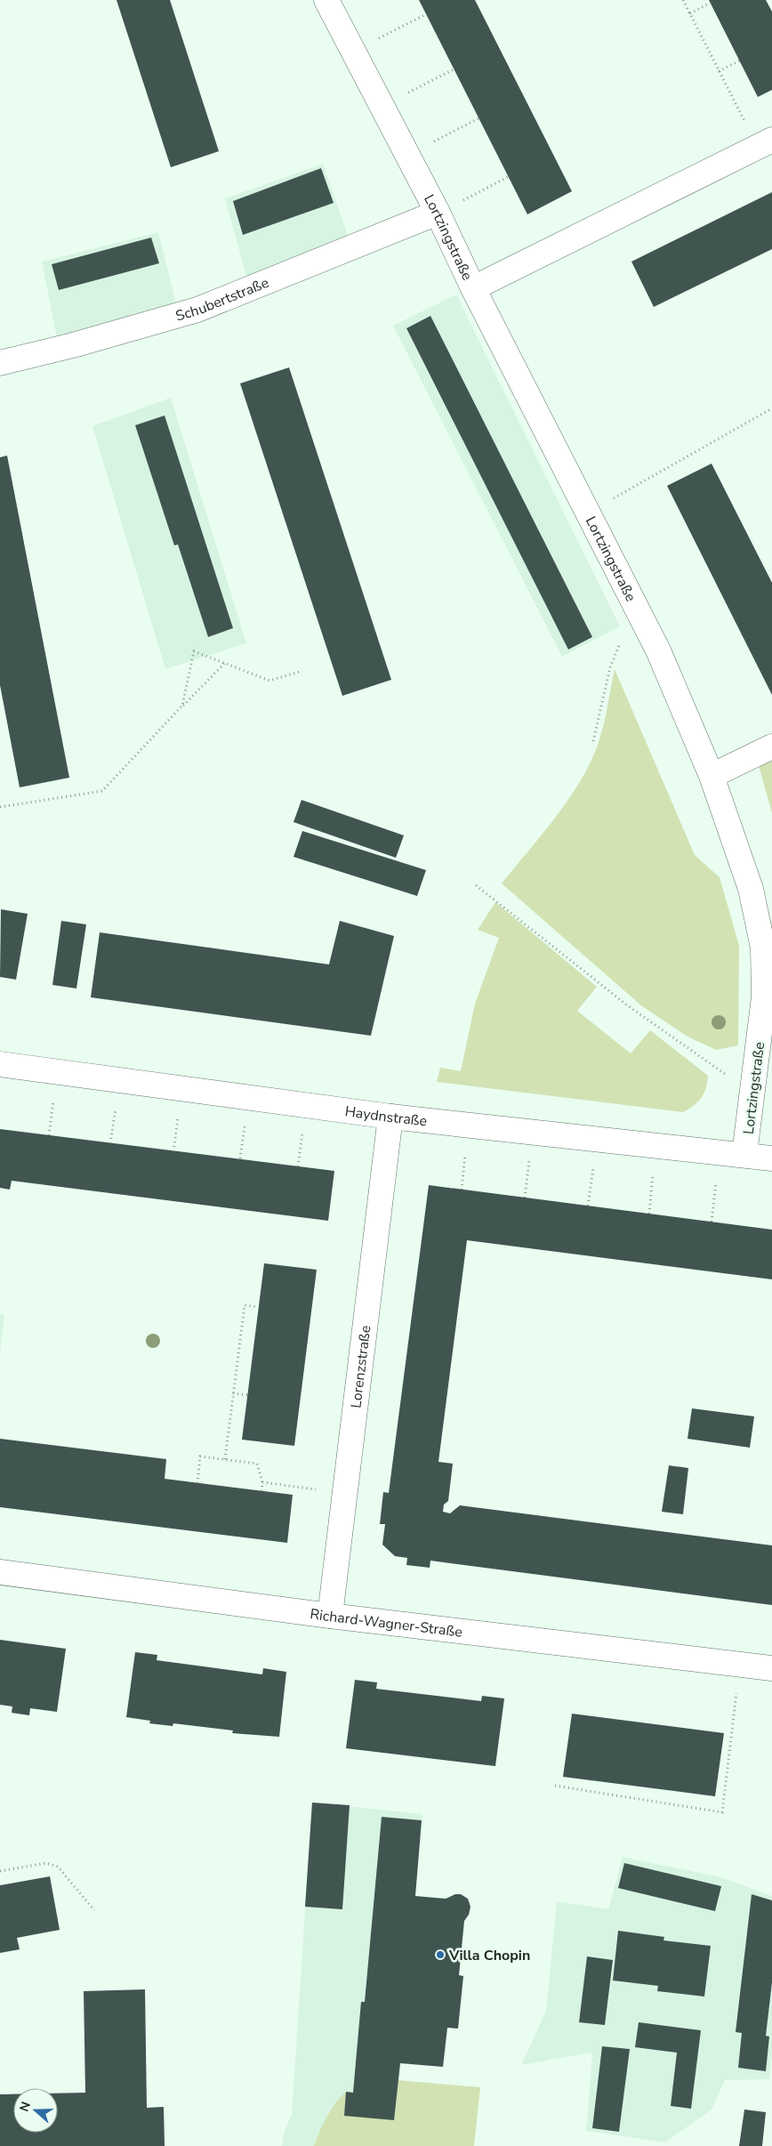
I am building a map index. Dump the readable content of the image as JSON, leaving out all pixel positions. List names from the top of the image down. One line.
{"streets":{"street":["Lortzingstraße","Schubertstraße","Haydnstraße","Lorenzstraße","Richard-Wagner-Straße"]},"crossings":[["Lortzingstraße","Schubertstraße"],["Lortzingstraße","Haydnstraße"],["Haydnstraße","Lorenzstraße"],["Lorenzstraße","Richard-Wagner-Straße"]],"places":["Villa Chopin"],"north":"left"}
